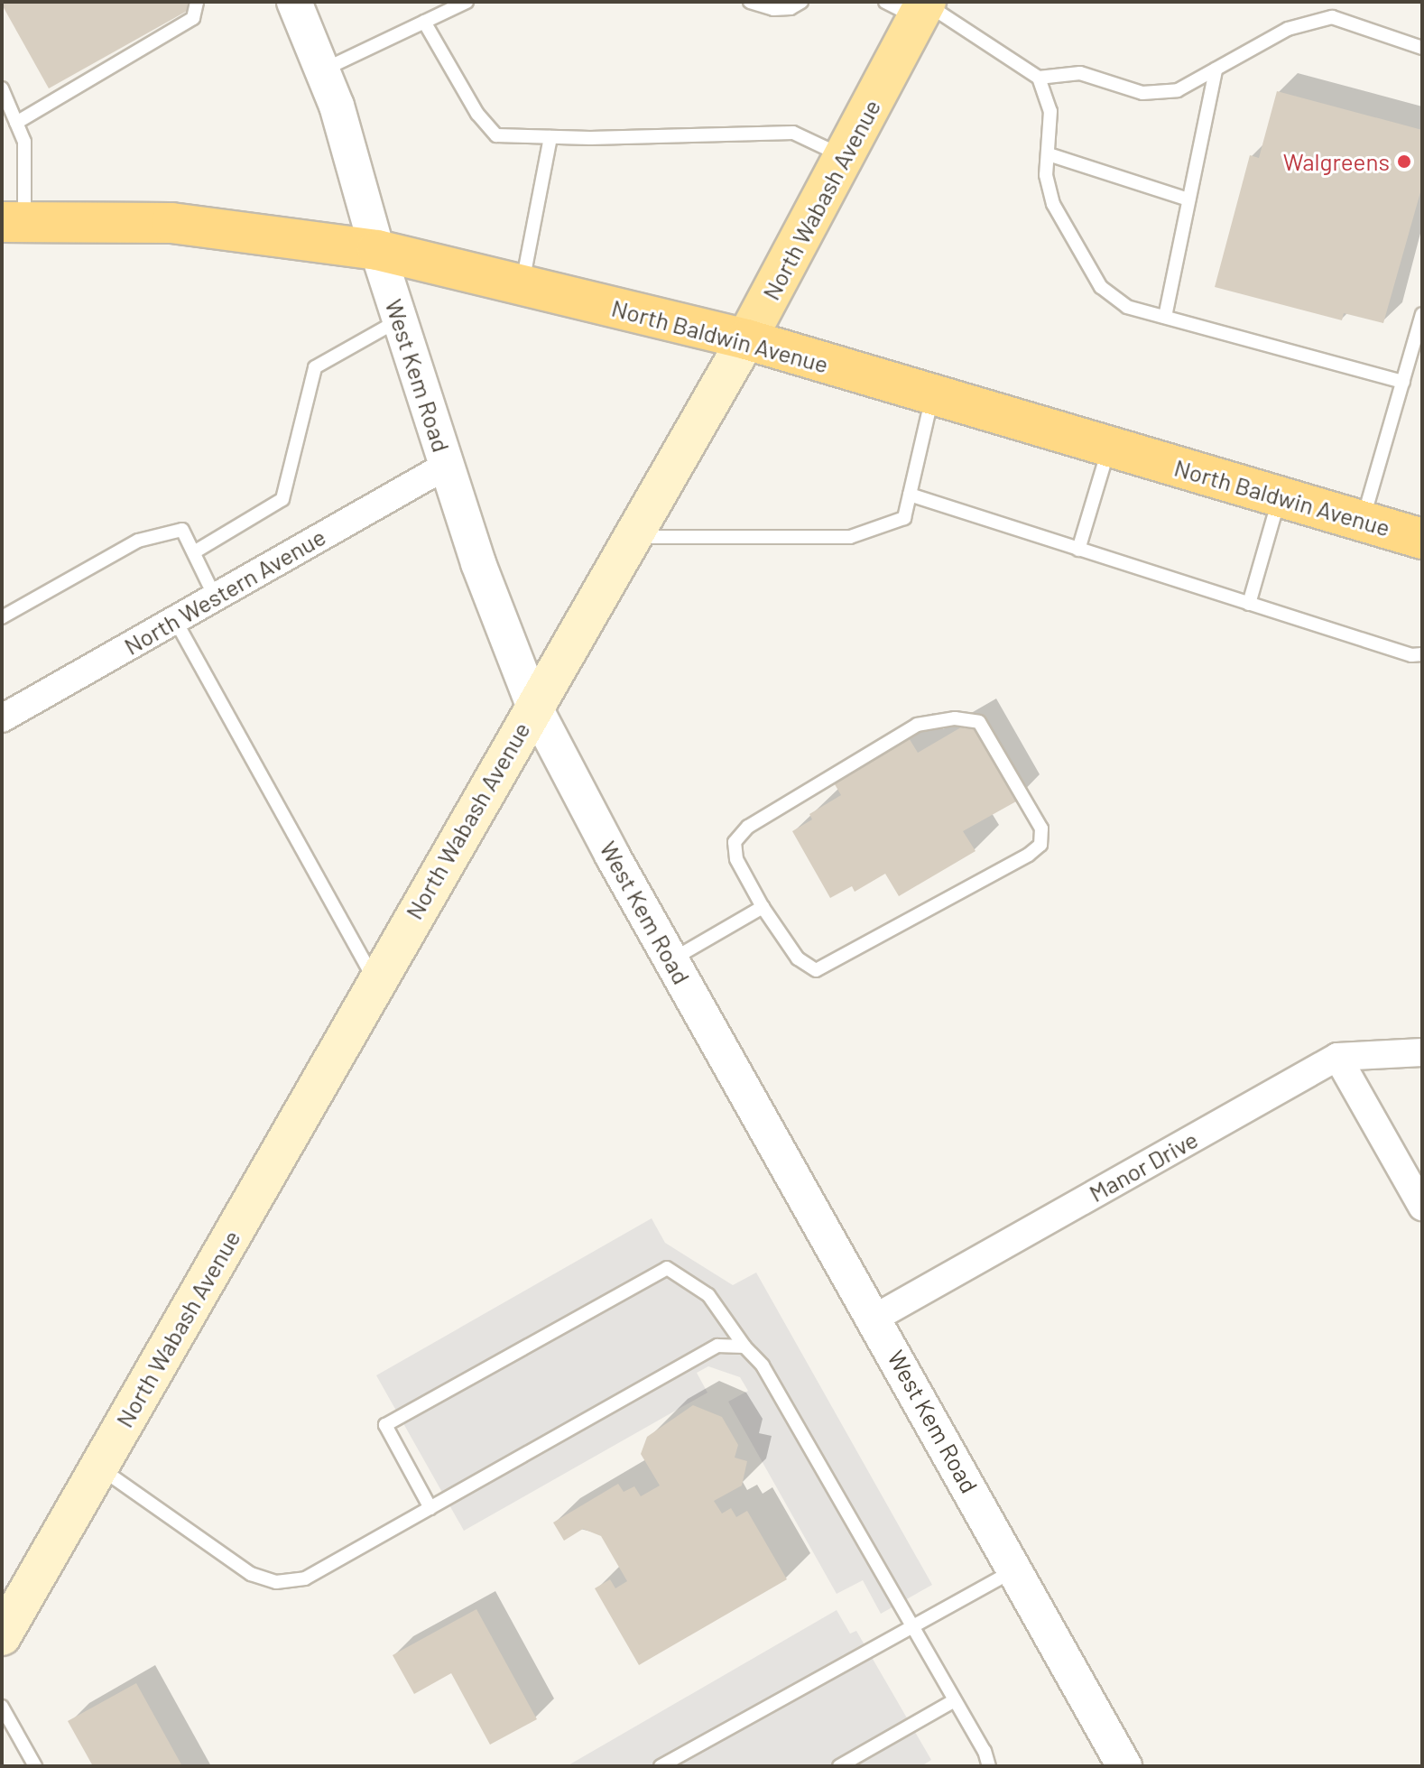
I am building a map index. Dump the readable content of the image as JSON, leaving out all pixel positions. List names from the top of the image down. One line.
{"streets":{"highway":["North Baldwin Avenue"],"main road":["North Wabash Avenue"],"street":["West Kem Road","North Western Avenue","Manor Drive"]},"crossings":[["North Wabash Avenue","North Baldwin Avenue"],["North Wabash Avenue","West Kem Road"],["North Baldwin Avenue","West Kem Road"],["West Kem Road","North Western Avenue"],["West Kem Road","Manor Drive"]],"places":["Walgreens"]}
